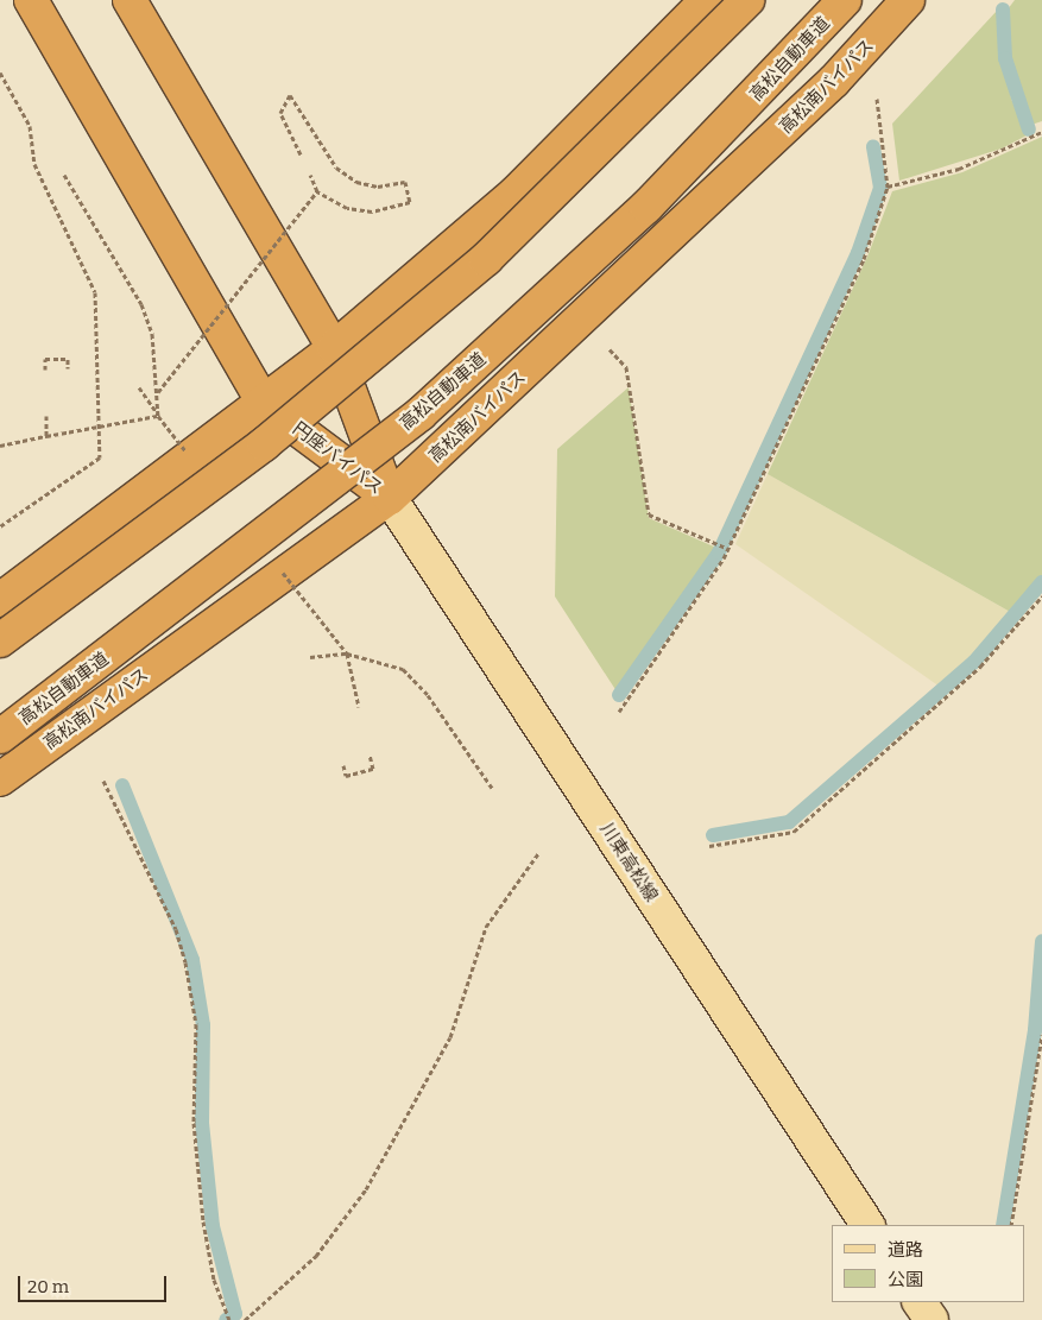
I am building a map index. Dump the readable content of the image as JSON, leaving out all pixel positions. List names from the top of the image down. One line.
{"streets":{"highway":["高松自動車道","高松南バイパス","円座バイパス"],"main road":["川東高松線"]},"crossings":[["高松南バイパス","円座バイパス"],["高松南バイパス","川東高松線"],["円座バイパス","川東高松線"]],"legend":["道路","公園"],"scale_bar":"20 m"}
